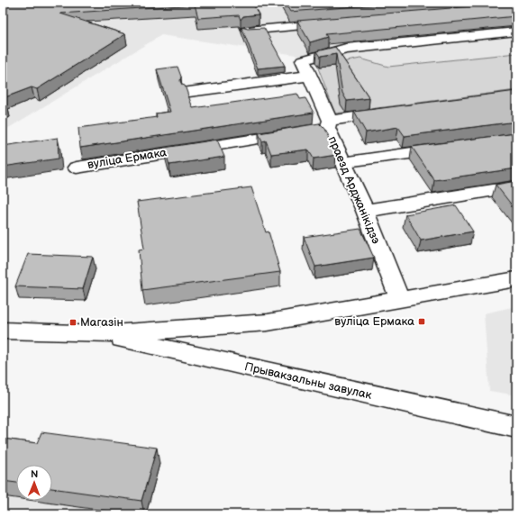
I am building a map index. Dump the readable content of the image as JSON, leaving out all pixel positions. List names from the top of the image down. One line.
{"streets":{"street":["вуліца Ермака","праезд Арджанікідзэ","Прывакзальны завулак"]},"crossings":[["вуліца Ермака","праезд Арджанікідзэ"]],"places":{"transit":["вуліца Ермака","Магазін"]},"north":"top"}
